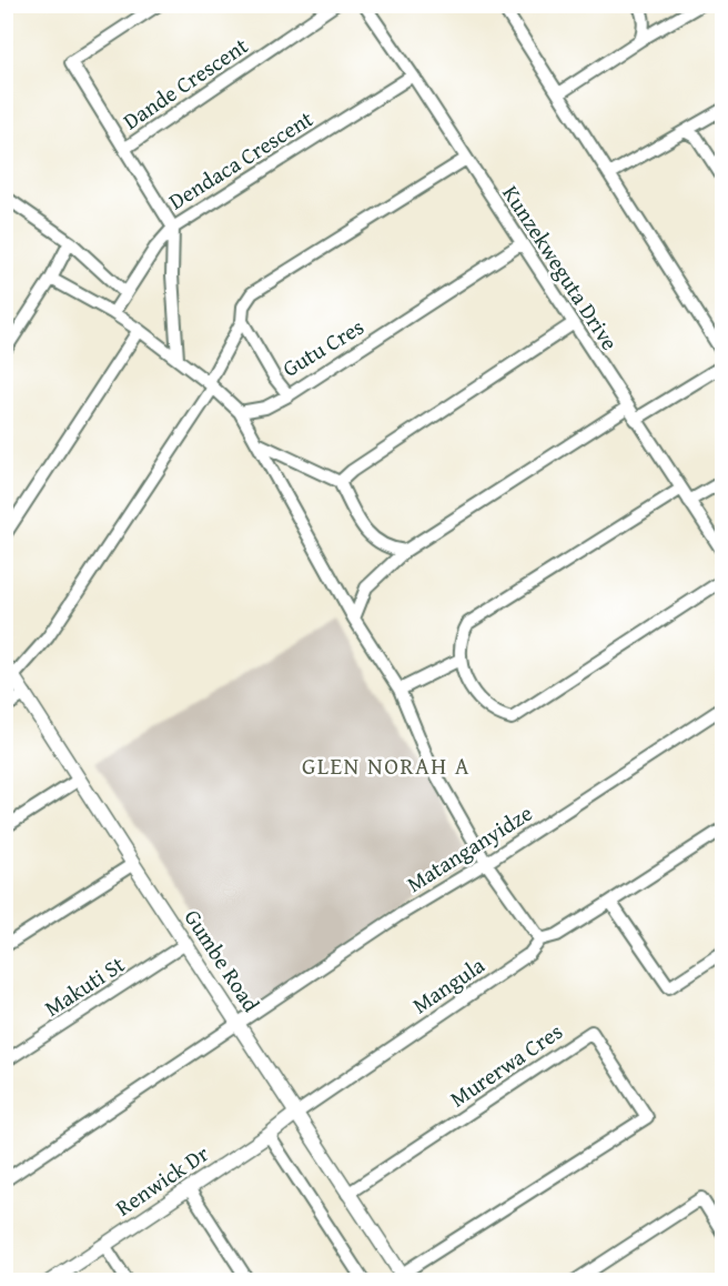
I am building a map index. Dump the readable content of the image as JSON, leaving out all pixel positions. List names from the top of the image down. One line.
{"streets":{"street":["Dande Crescent","Dendaca Crescent","Kunzekweguta Drive","Gutu Cres","Matanganyidze","Gumbe Road","Mangula","Makuti St","Murerwa Cres","Renwick Dr"]},"crossings":[["Dande Crescent","Dendaca Crescent"],["Dendaca Crescent","Kunzekweguta Drive"],["Kunzekweguta Drive","Gutu Cres"],["Matanganyidze","Gumbe Road"],["Gumbe Road","Mangula"],["Gumbe Road","Makuti St"],["Gumbe Road","Murerwa Cres"],["Gumbe Road","Renwick Dr"],["Mangula","Renwick Dr"]],"districts":["GLEN NORAH A"]}
